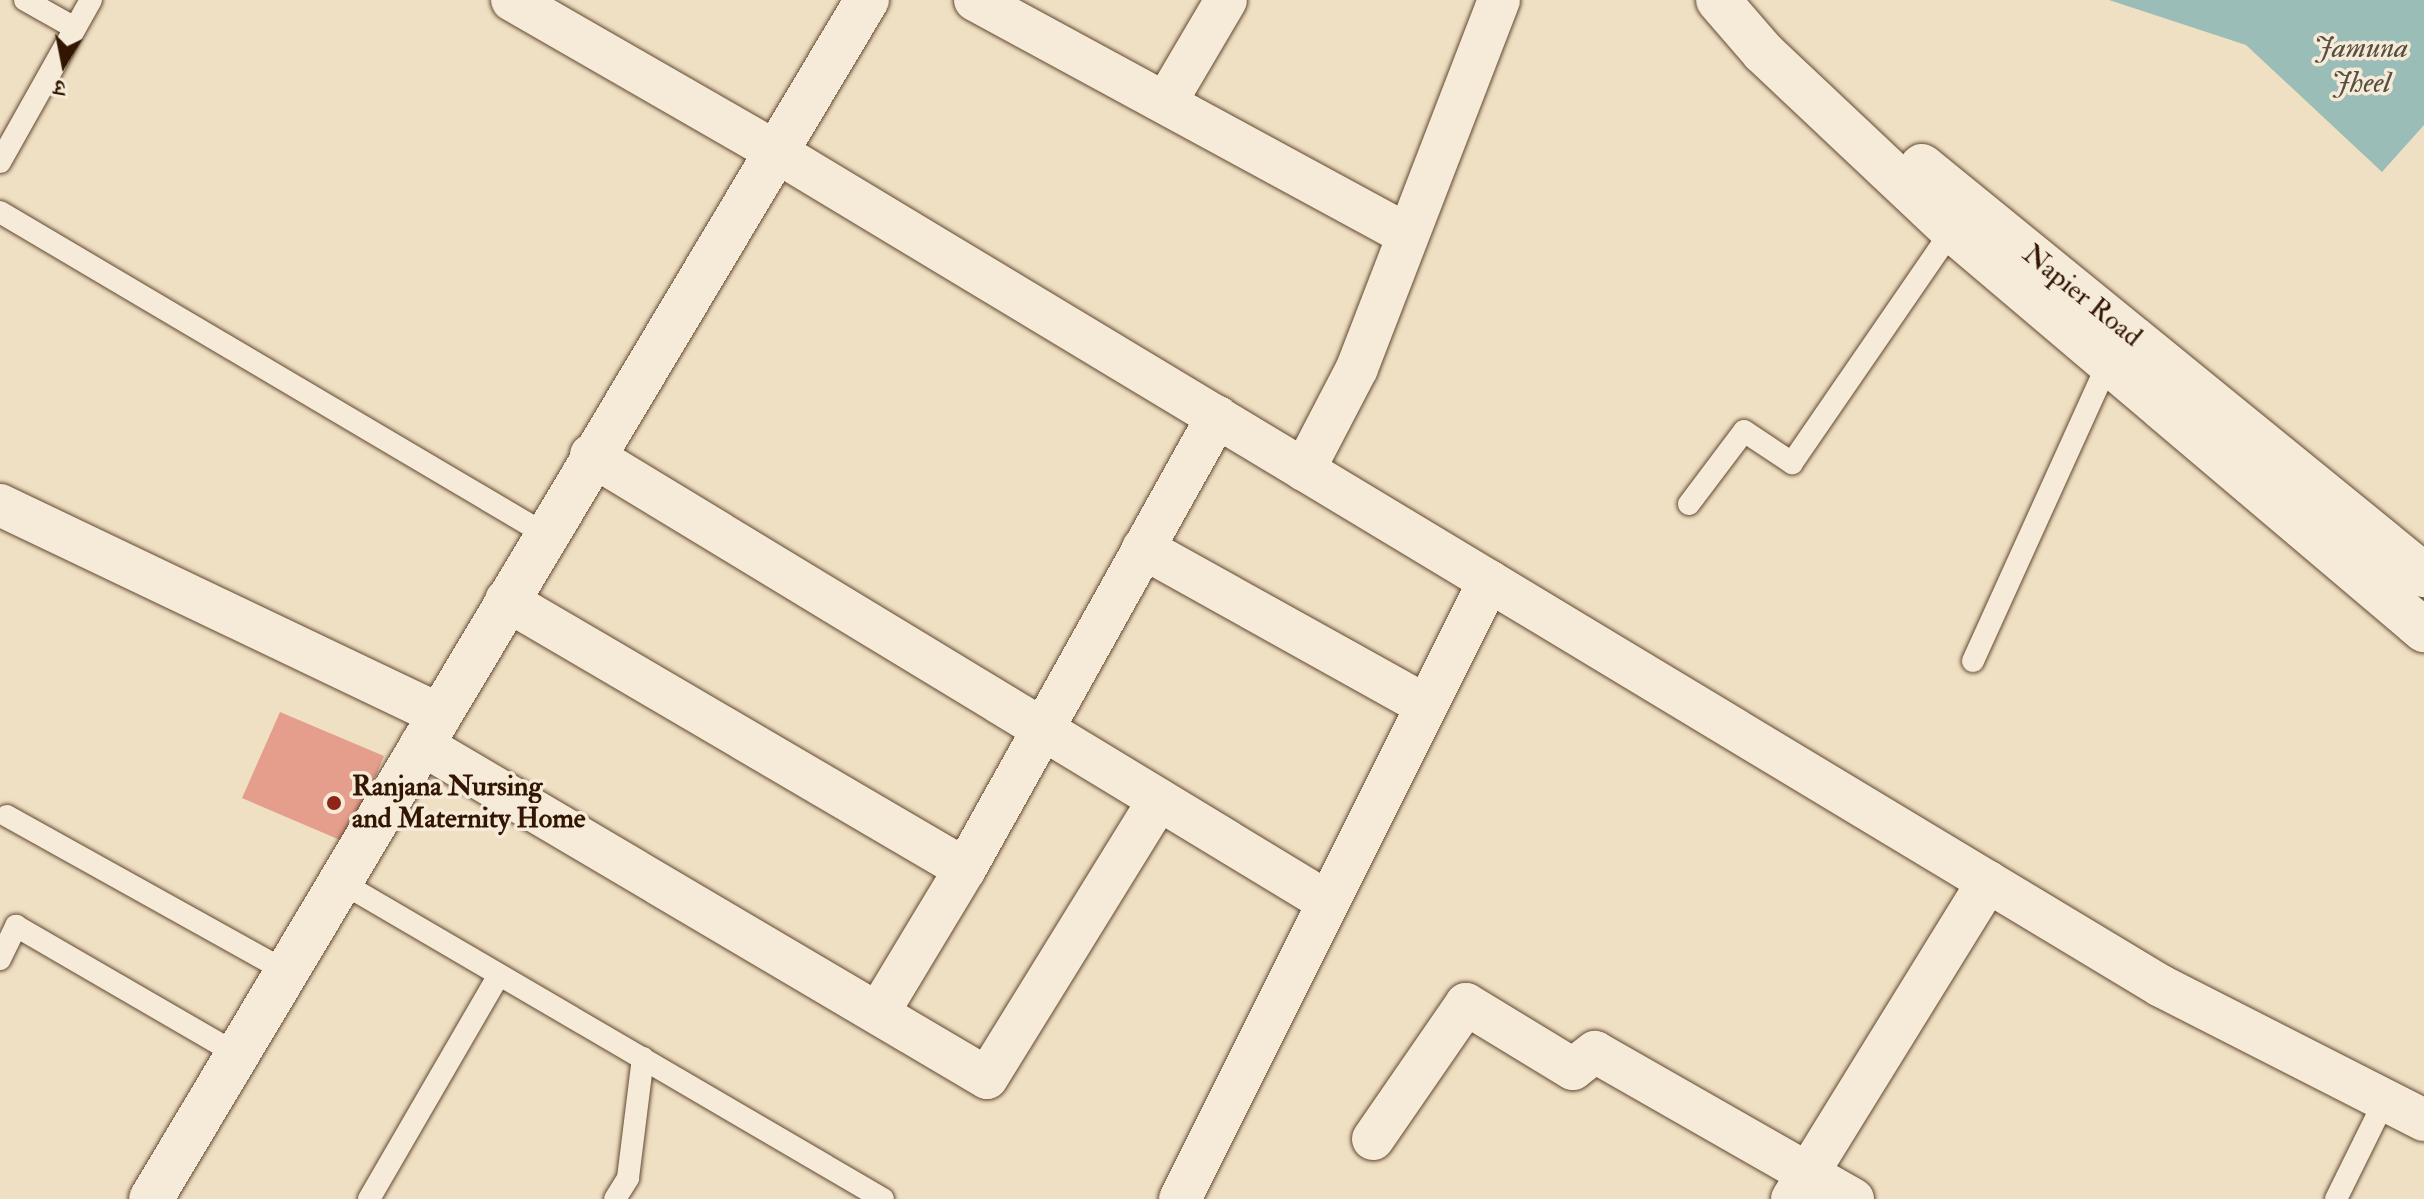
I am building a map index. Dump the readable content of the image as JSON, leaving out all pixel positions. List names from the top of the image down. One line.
{"streets":{"main road":["Napier Road"]},"water":["Jamuna Jheel"],"places":["Ranjana Nursing and Maternity Home"],"north":"bottom"}
